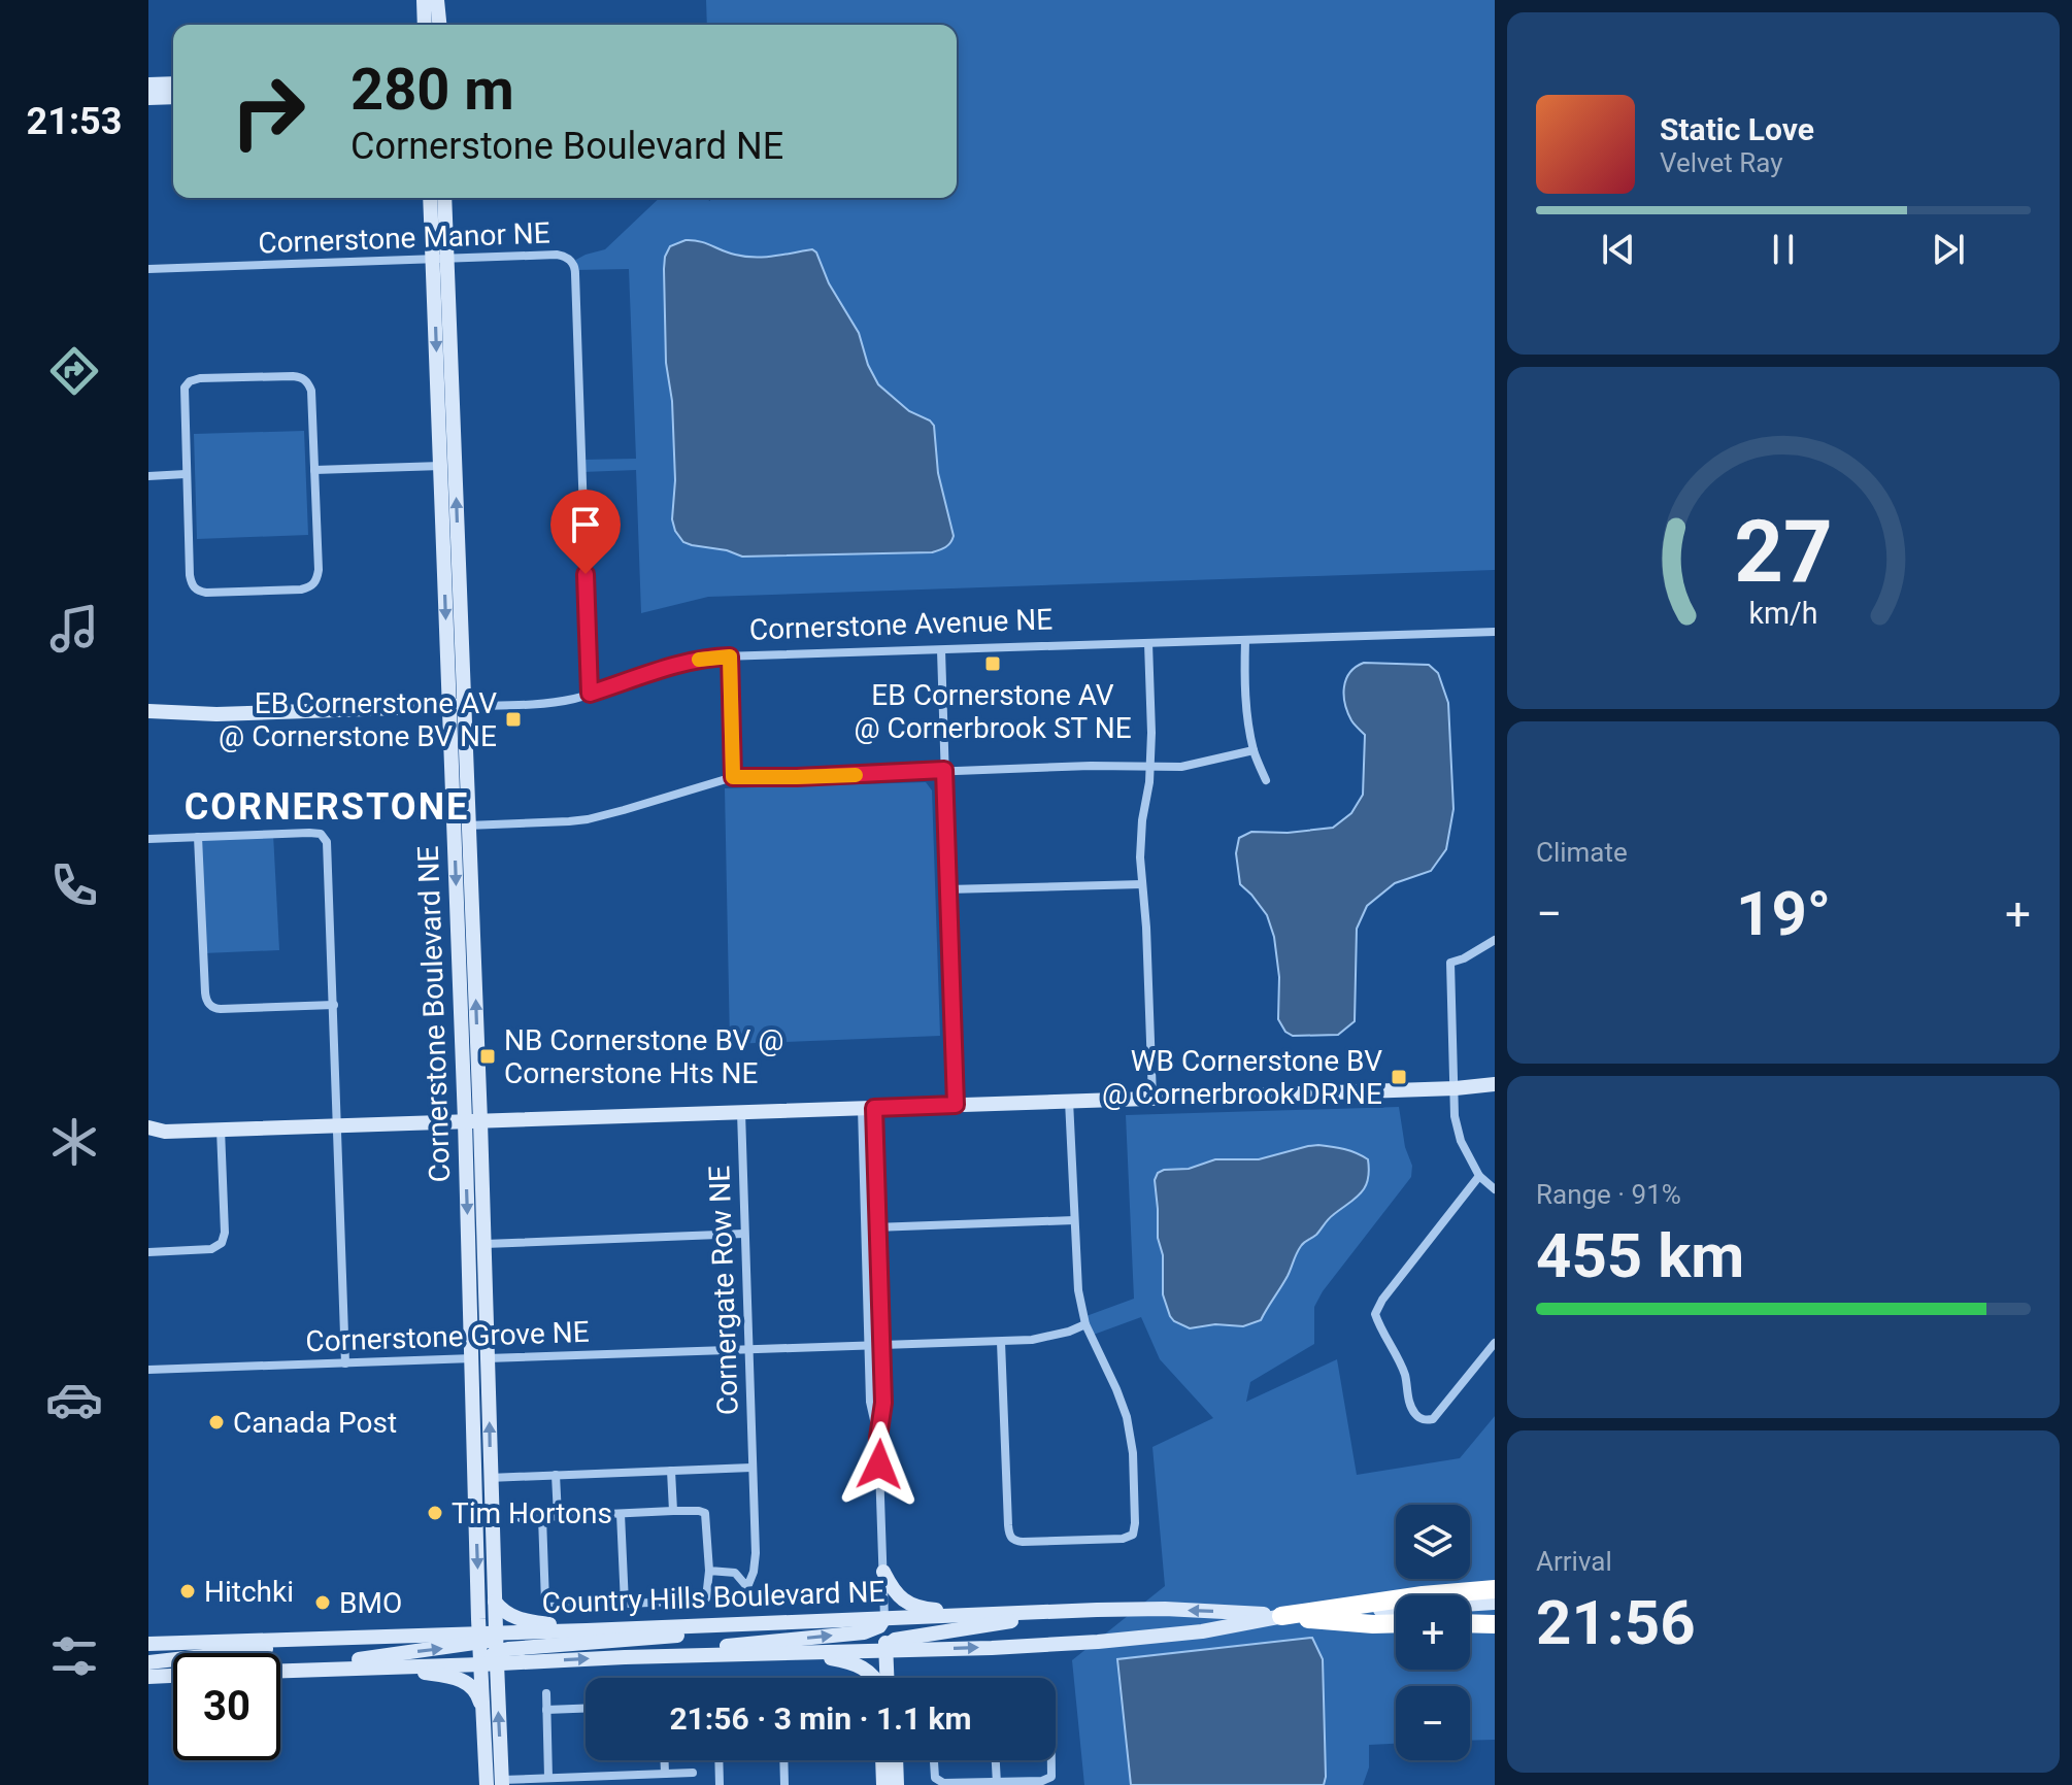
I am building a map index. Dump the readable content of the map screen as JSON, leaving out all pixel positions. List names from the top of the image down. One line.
{"streets":{"street":["Cornerstone Manor NE","Cornerstone Avenue NE","Cornerstone Boulevard NE","Cornergate Row NE","Cornerstone Grove NE","Country Hills Boulevard NE"]},"crossings":[["Cornerstone Manor NE","Cornerstone Avenue NE"],["Cornerstone Manor NE","Cornerstone Boulevard NE"],["Cornerstone Avenue NE","Cornerstone Boulevard NE"],["Cornerstone Boulevard NE","Cornergate Row NE"],["Cornerstone Boulevard NE","Cornerstone Grove NE"],["Cornerstone Boulevard NE","Country Hills Boulevard NE"],["Cornergate Row NE","Cornerstone Grove NE"]],"districts":["CORNERSTONE"],"places":{"transit":["EB Cornerstone AV @ Cornerbrook ST NE","EB Cornerstone AV @ Cornerstone BV NE","NB Cornerstone BV @ Cornerstone Hts NE","WB Cornerstone BV @ Cornerbrook DR NE"],"other":["Canada Post","Tim Hortons","Hitchki","BMO"]},"page":{"tabs":"21:53","turn":["280 m","Cornerstone Boulevard NE"],"song":["Static Love","Velvet Ray"],"tile":["Climate",["Range · 91%","455 km"],["Arrival","21:56"]],"heat":["−","19°","+"],"map_buttons":["+","−"],"limit":"30","trip":"21:56 · 3 min · 1.1 km","gauge":["27","km/h"]}}
